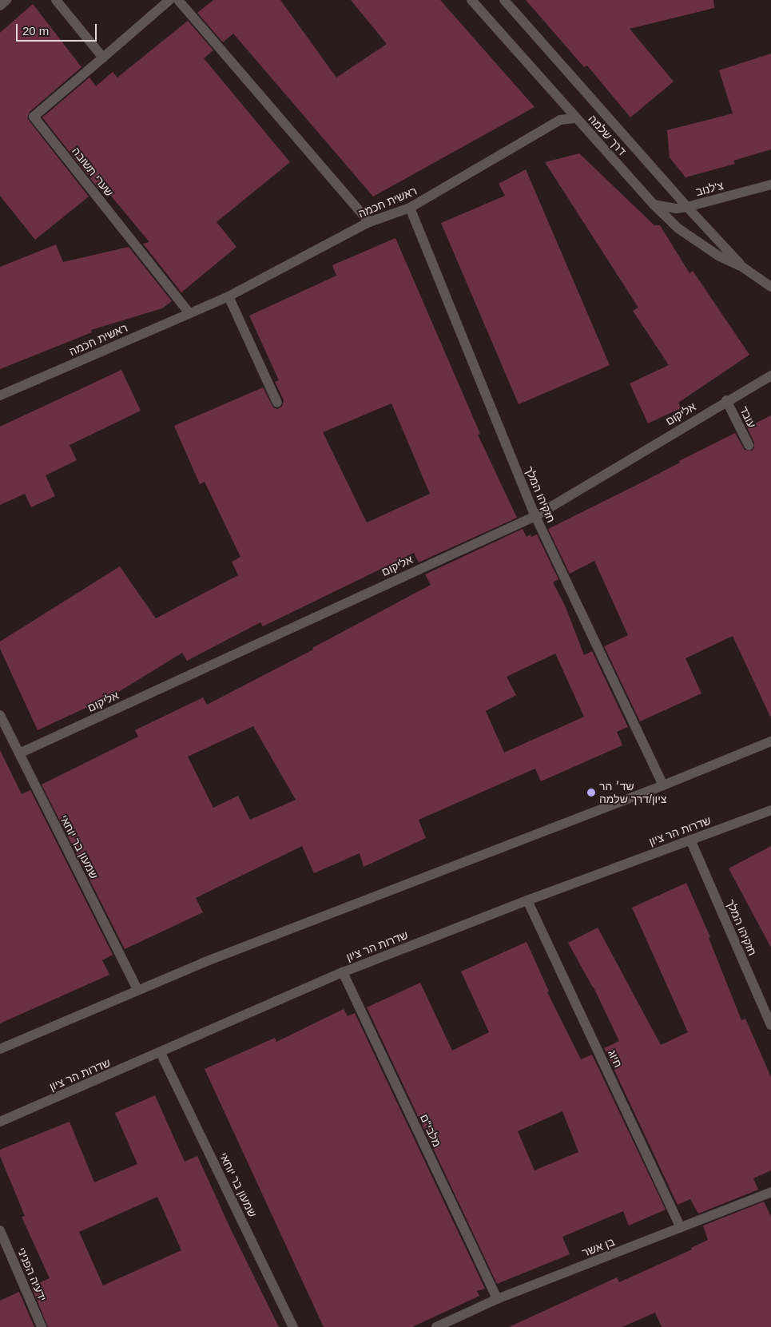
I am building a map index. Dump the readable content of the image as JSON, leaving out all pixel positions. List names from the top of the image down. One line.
{"streets":{"street":["דרך שלמה","שערי תשובה","צ'לנוב","ראשית חכמה","אליקום","עובד","חזקיהו המלך","שדרות הר ציון","שמעון בר יוחאי","חיוג","מלבי\"ם","בן אשר","ידעיה הפניני"]},"crossings":[["דרך שלמה","צ'לנוב"],["דרך שלמה","ראשית חכמה"],["שערי תשובה","ראשית חכמה"],["ראשית חכמה","חזקיהו המלך"],["אליקום","עובד"],["אליקום","חזקיהו המלך"],["אליקום","שמעון בר יוחאי"],["חזקיהו המלך","שדרות הר ציון"],["שדרות הר ציון","שמעון בר יוחאי"],["שדרות הר ציון","חיוג"],["שדרות הר ציון","מלבי\"ם"],["חיוג","בן אשר"],["מלבי\"ם","בן אשר"]],"places":["שד׳ הר ציון/דרך שלמה"],"scale_bar":"20 m"}
